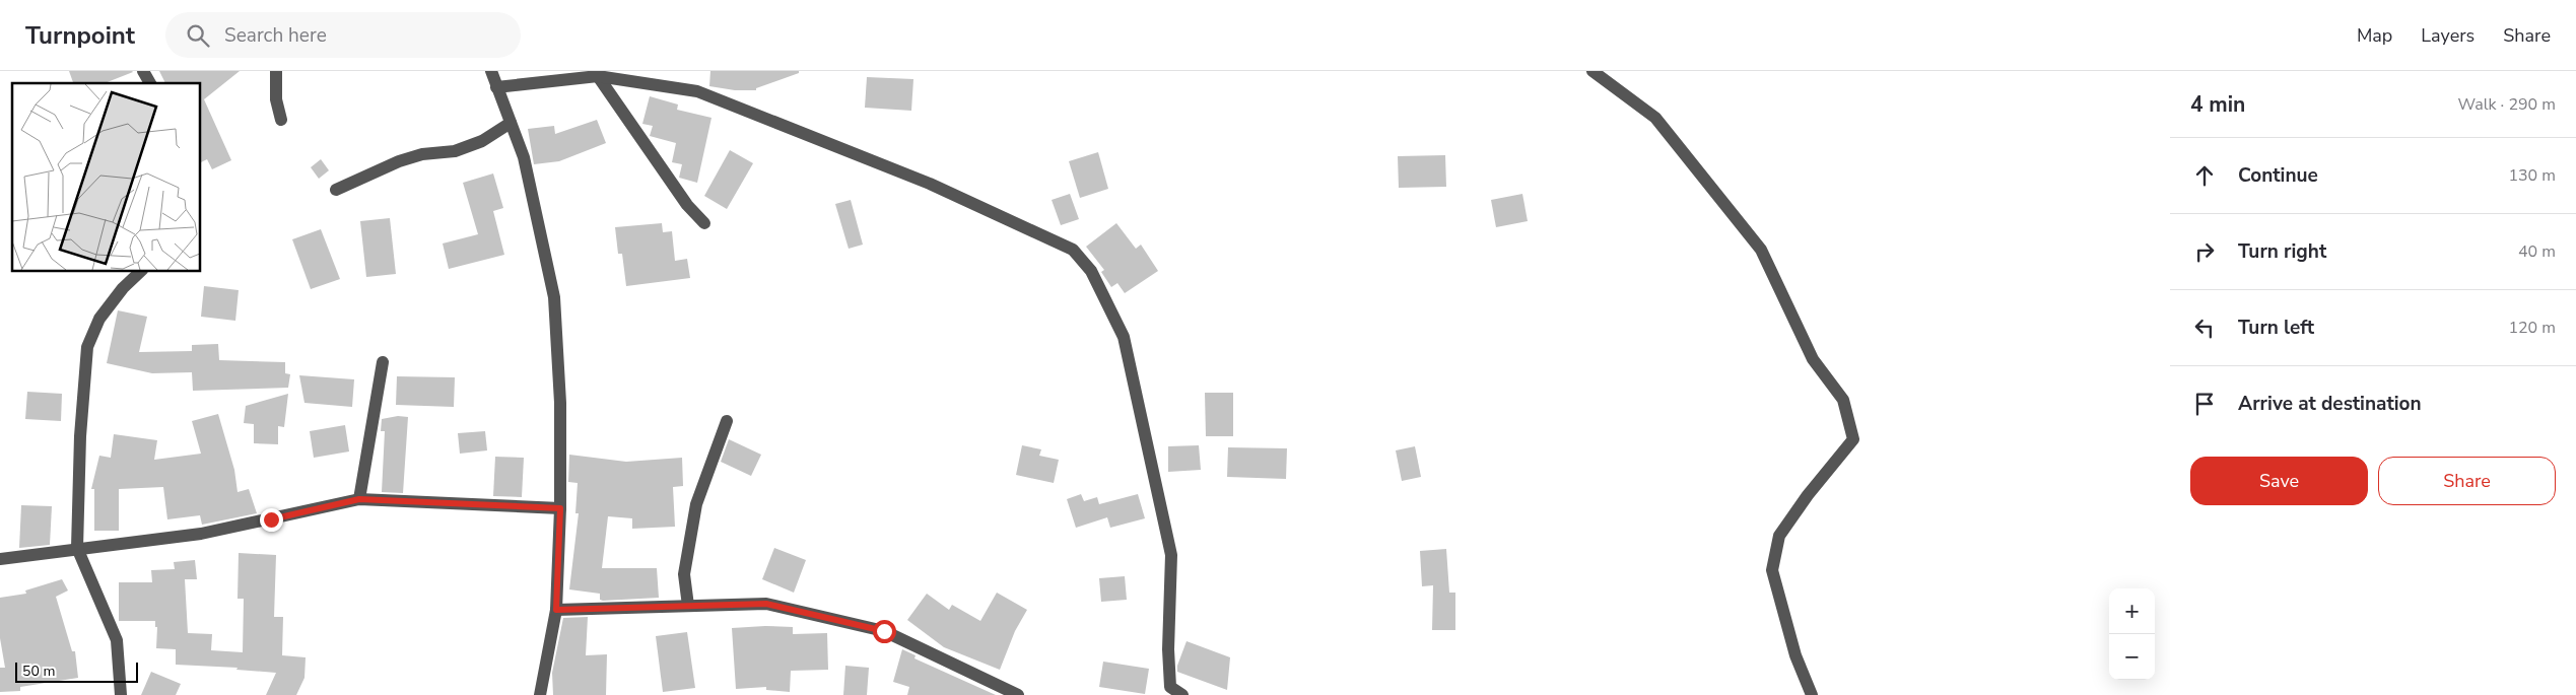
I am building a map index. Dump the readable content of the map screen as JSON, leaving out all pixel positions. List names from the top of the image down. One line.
{"scale_bar":"50 m","page":{"header":"Turnpoint","search":"Search here","nav":["Map","Layers","Share"],"heading":["4 min","Walk · 290 m"],"list":[["Continue","130 m"],["Turn right","40 m"],["Turn left","120 m"],"Arrive at destination"],"buttons":["Save","Share"],"map_buttons":["+","−"],"scale":"50 m"}}
